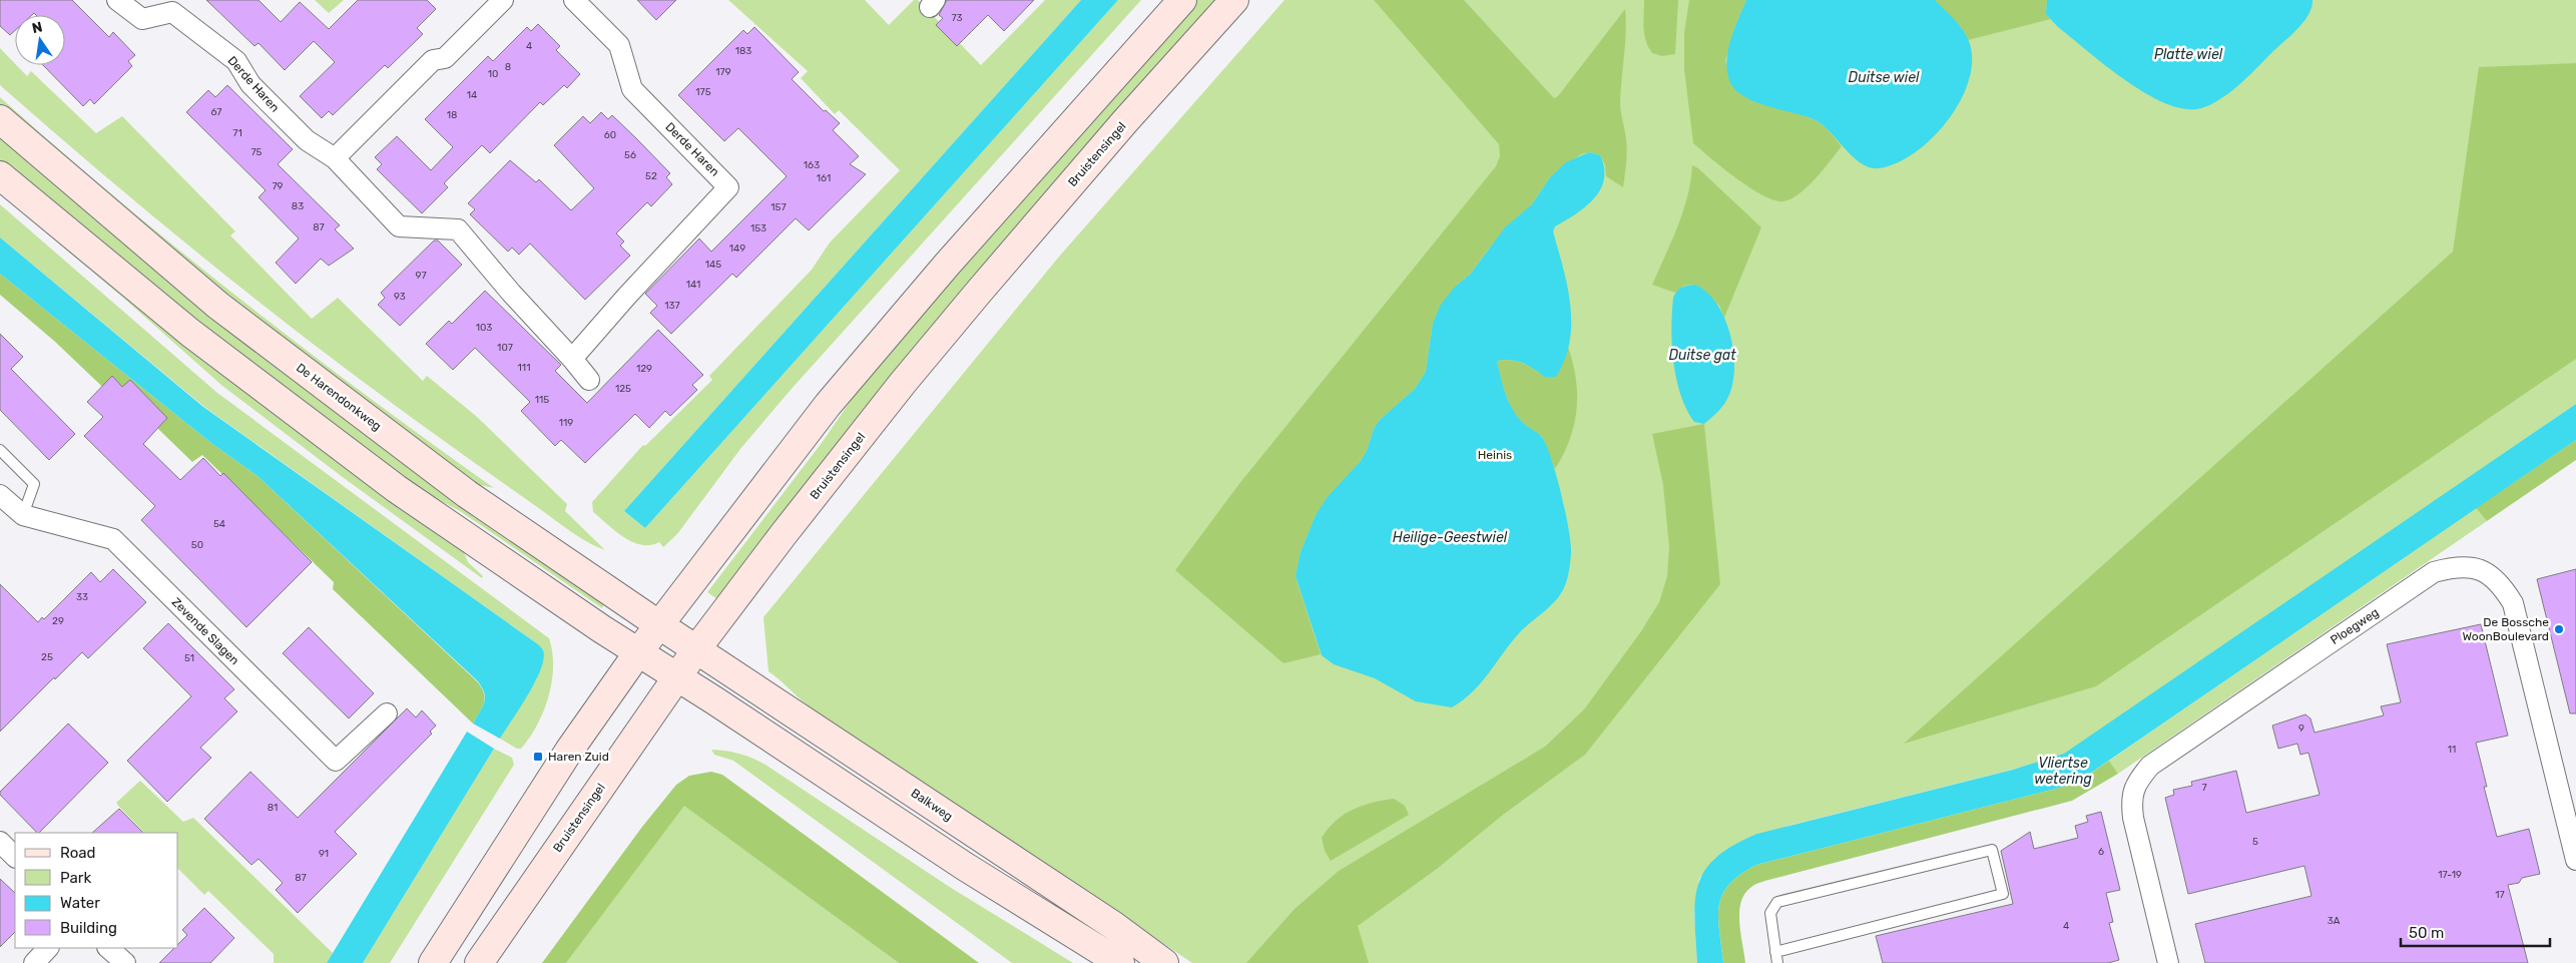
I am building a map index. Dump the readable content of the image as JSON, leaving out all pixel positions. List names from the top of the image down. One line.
{"streets":{"main road":["Bruistensingel","De Harendonkweg","Balkweg"],"street":["Derde Haren","Ploegweg","Zevende Slagen"]},"crossings":[["Bruistensingel","De Harendonkweg"],["Bruistensingel","Balkweg"],["De Harendonkweg","Balkweg"]],"water":["Platte wiel","Duitse wiel","Duitse gat","Heilige-Geestwiel","Vliertse wetering"],"parks":["Heinis"],"places":{"other":["De Bossche WoonBoulevard"],"transit":["Haren Zuid"]},"house_numbers":["73","4","183","8","179","10","175","14","67","18","71","60","75","56","163","52","161","79","83","157","87","153","149","145","97","141","93","137","103","107","111","129","125","115","119","54","50","33","29","25","51","9","11","7","81","5","6","91","17-19","87","17","3A","4"],"legend":["Road","Park","Water","Building"],"scale_bar":"50 m","north":"top"}
